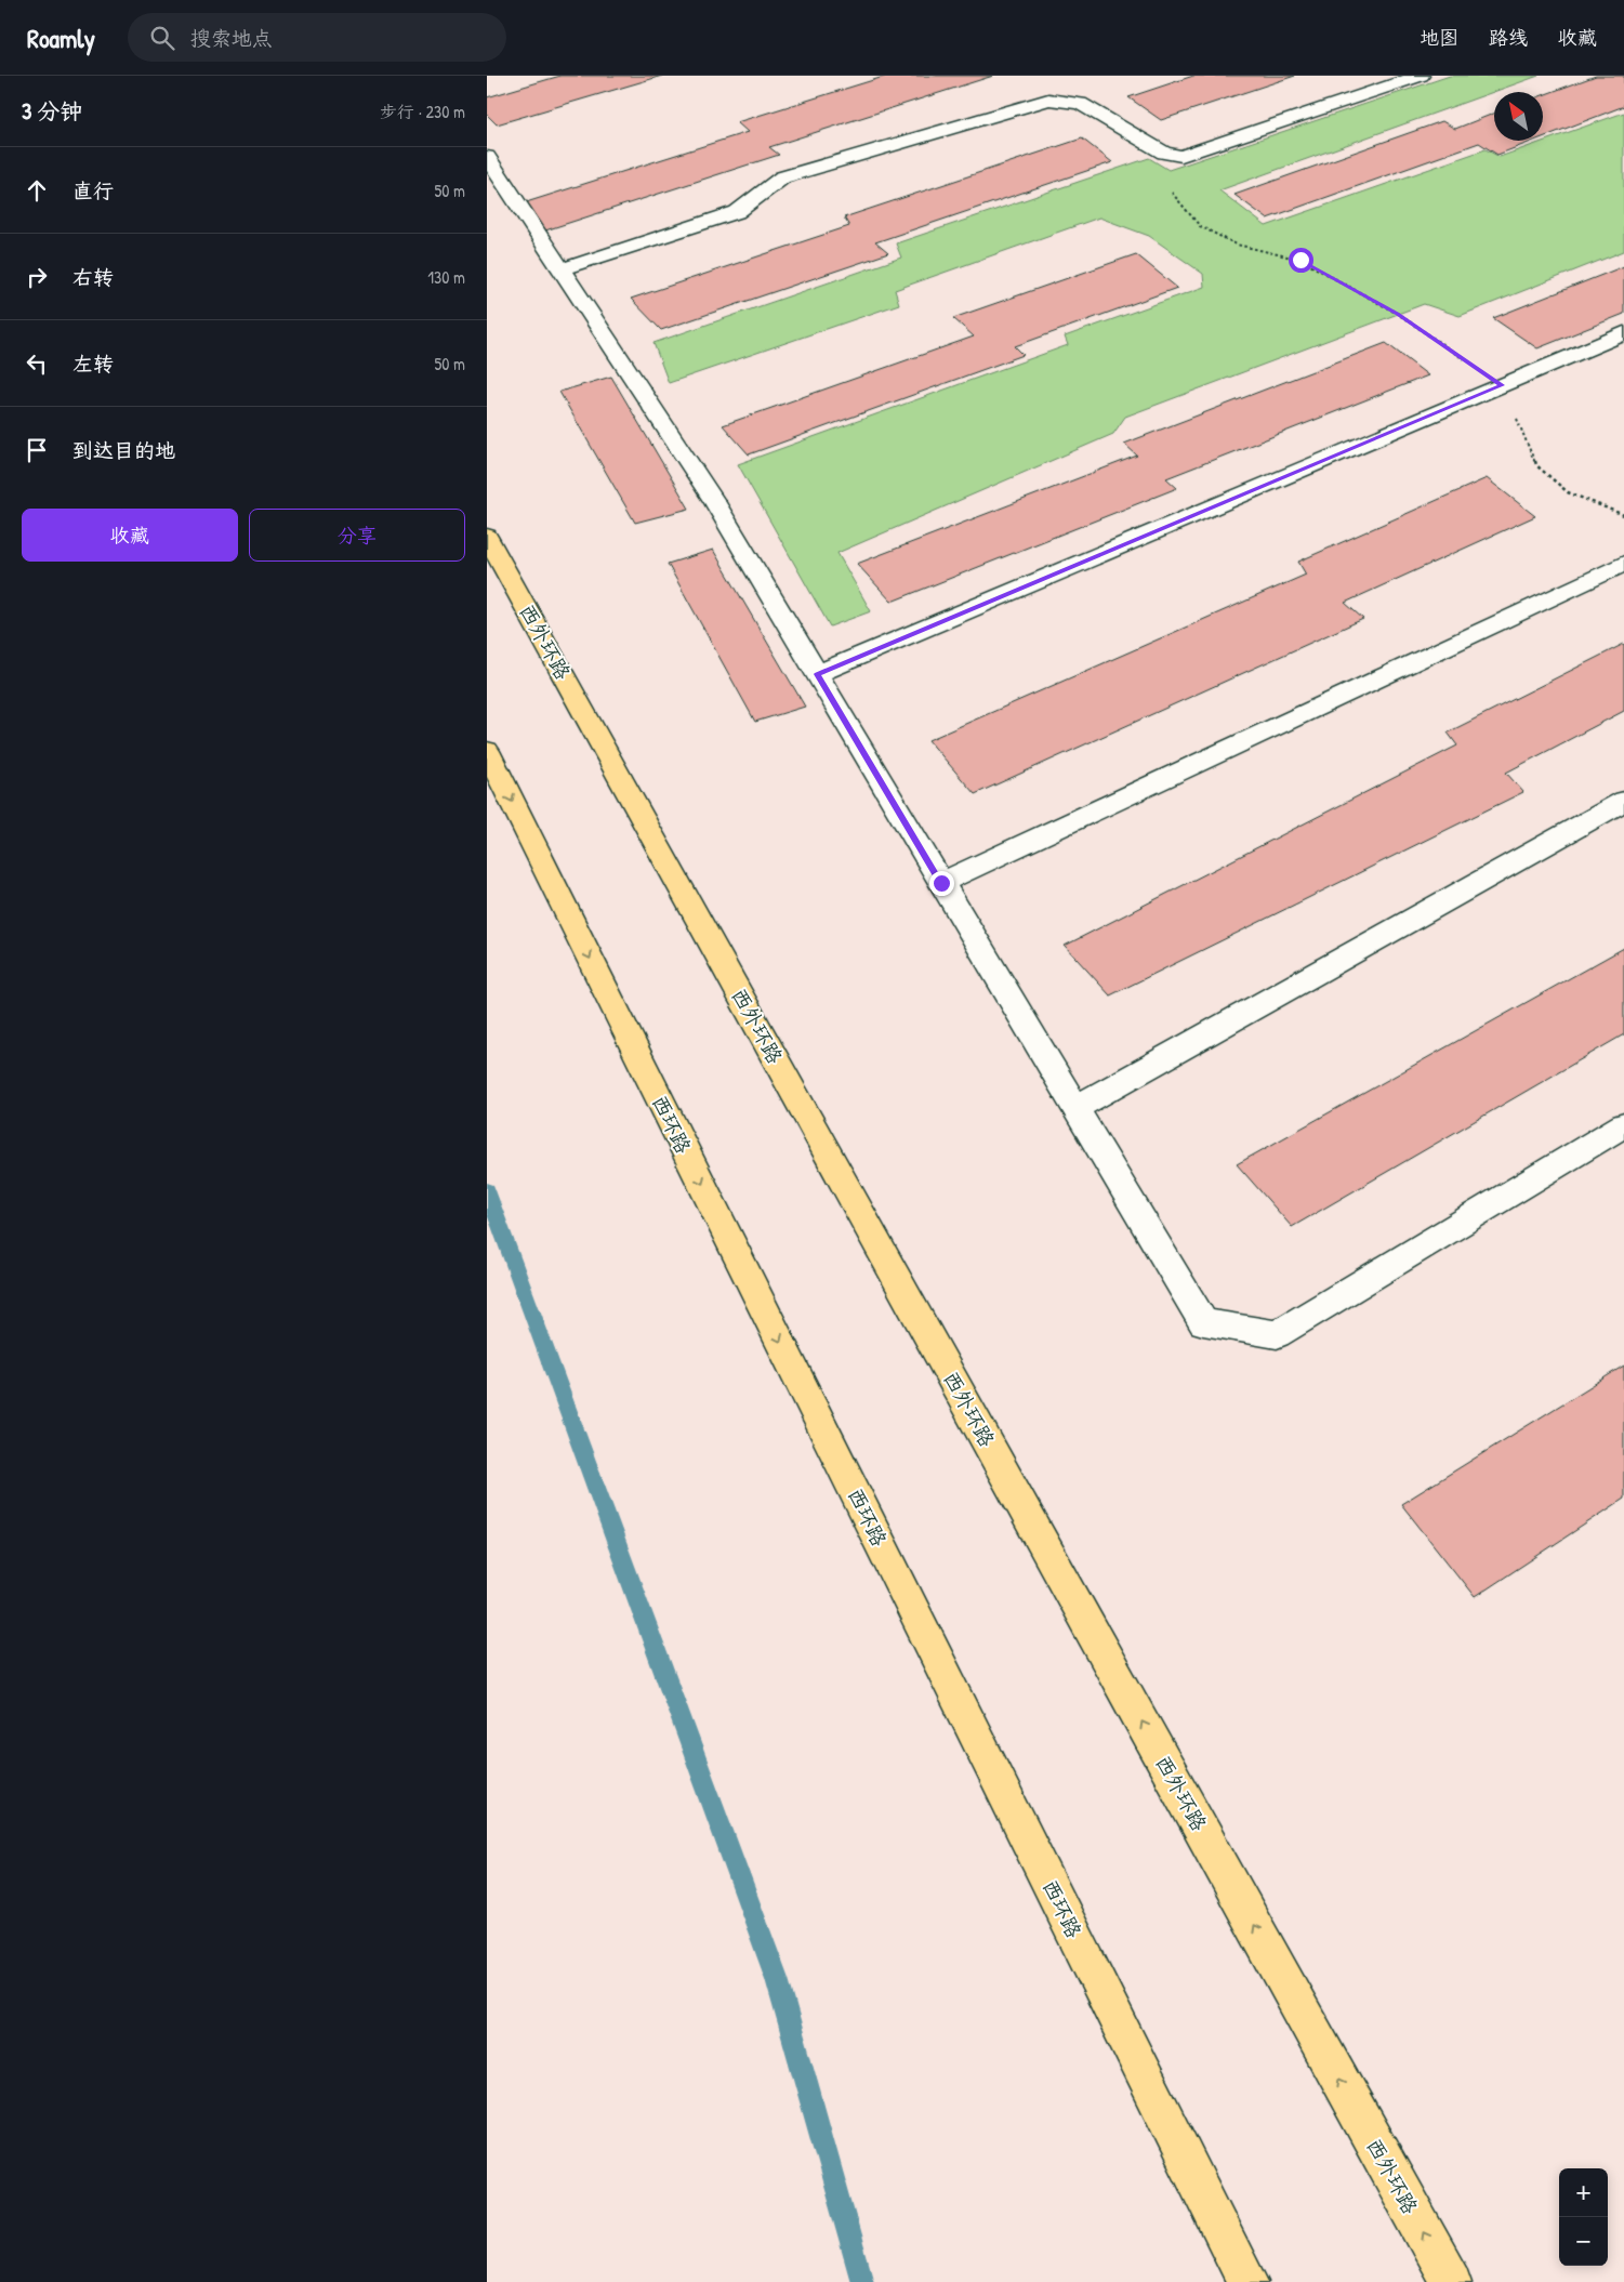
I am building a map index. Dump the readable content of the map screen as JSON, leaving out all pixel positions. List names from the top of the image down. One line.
{"streets":{"main road":["西外环路","西环路"]},"one_way":["西外环路","西环路"],"north":"top left","page":{"header":"Roamly","search":"搜索地点","nav":["地图","路线","收藏"],"heading":["3 分钟","步行 · 230 m"],"list":[["直行","50 m"],["右转","130 m"],["左转","50 m"],"到达目的地"],"buttons":["收藏","分享"],"map_buttons":["+","−"]}}
